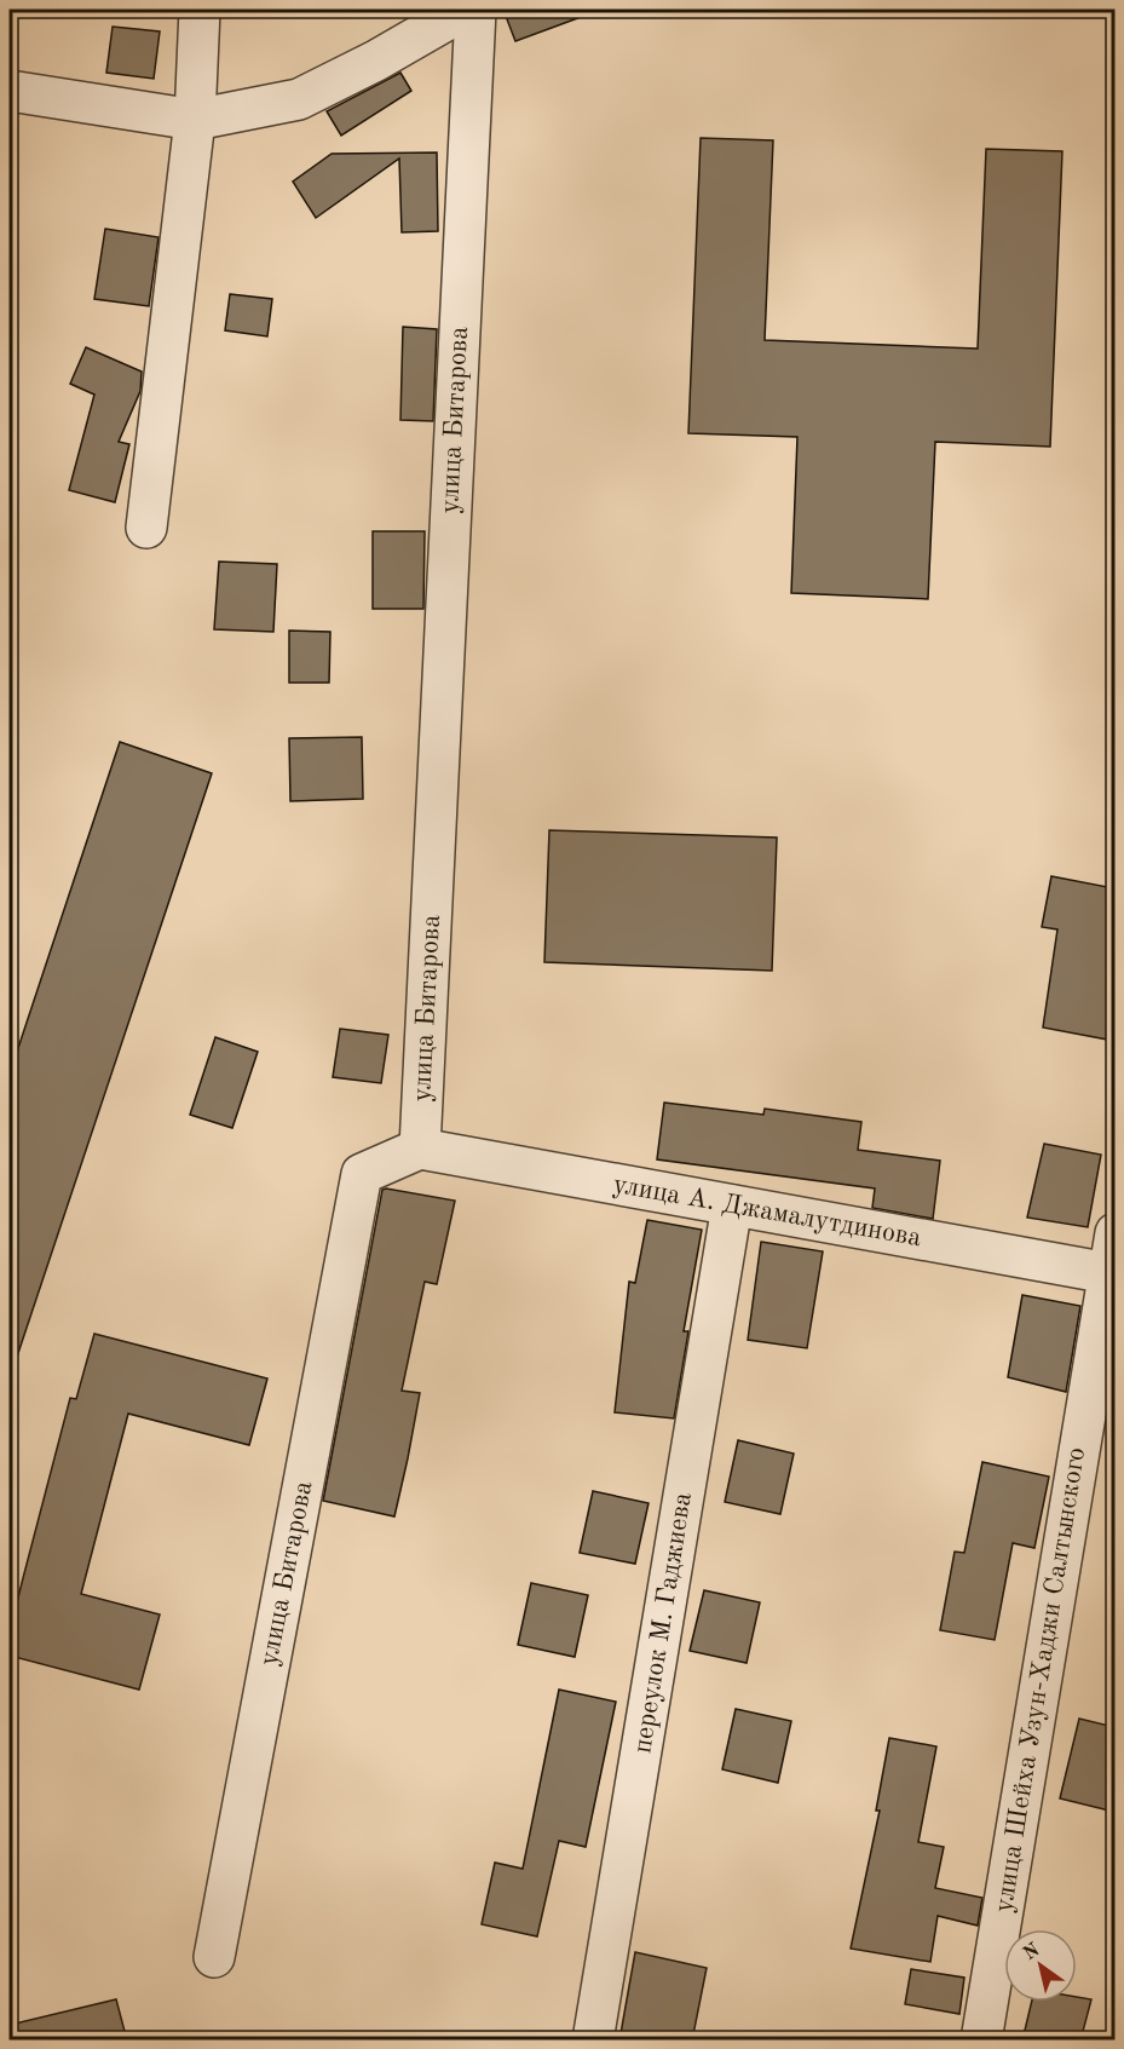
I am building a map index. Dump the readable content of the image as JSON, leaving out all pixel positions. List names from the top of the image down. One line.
{"streets":{"street":["улица Битарова","улица А. Джамалутдинова","переулок М. Гаджиева","улица Шейха Узун-Хаджи Салтынского"]},"crossings":[["улица Битарова","улица А. Джамалутдинова"],["улица А. Джамалутдинова","переулок М. Гаджиева"],["улица А. Джамалутдинова","улица Шейха Узун-Хаджи Салтынского"]],"north":"top left"}
